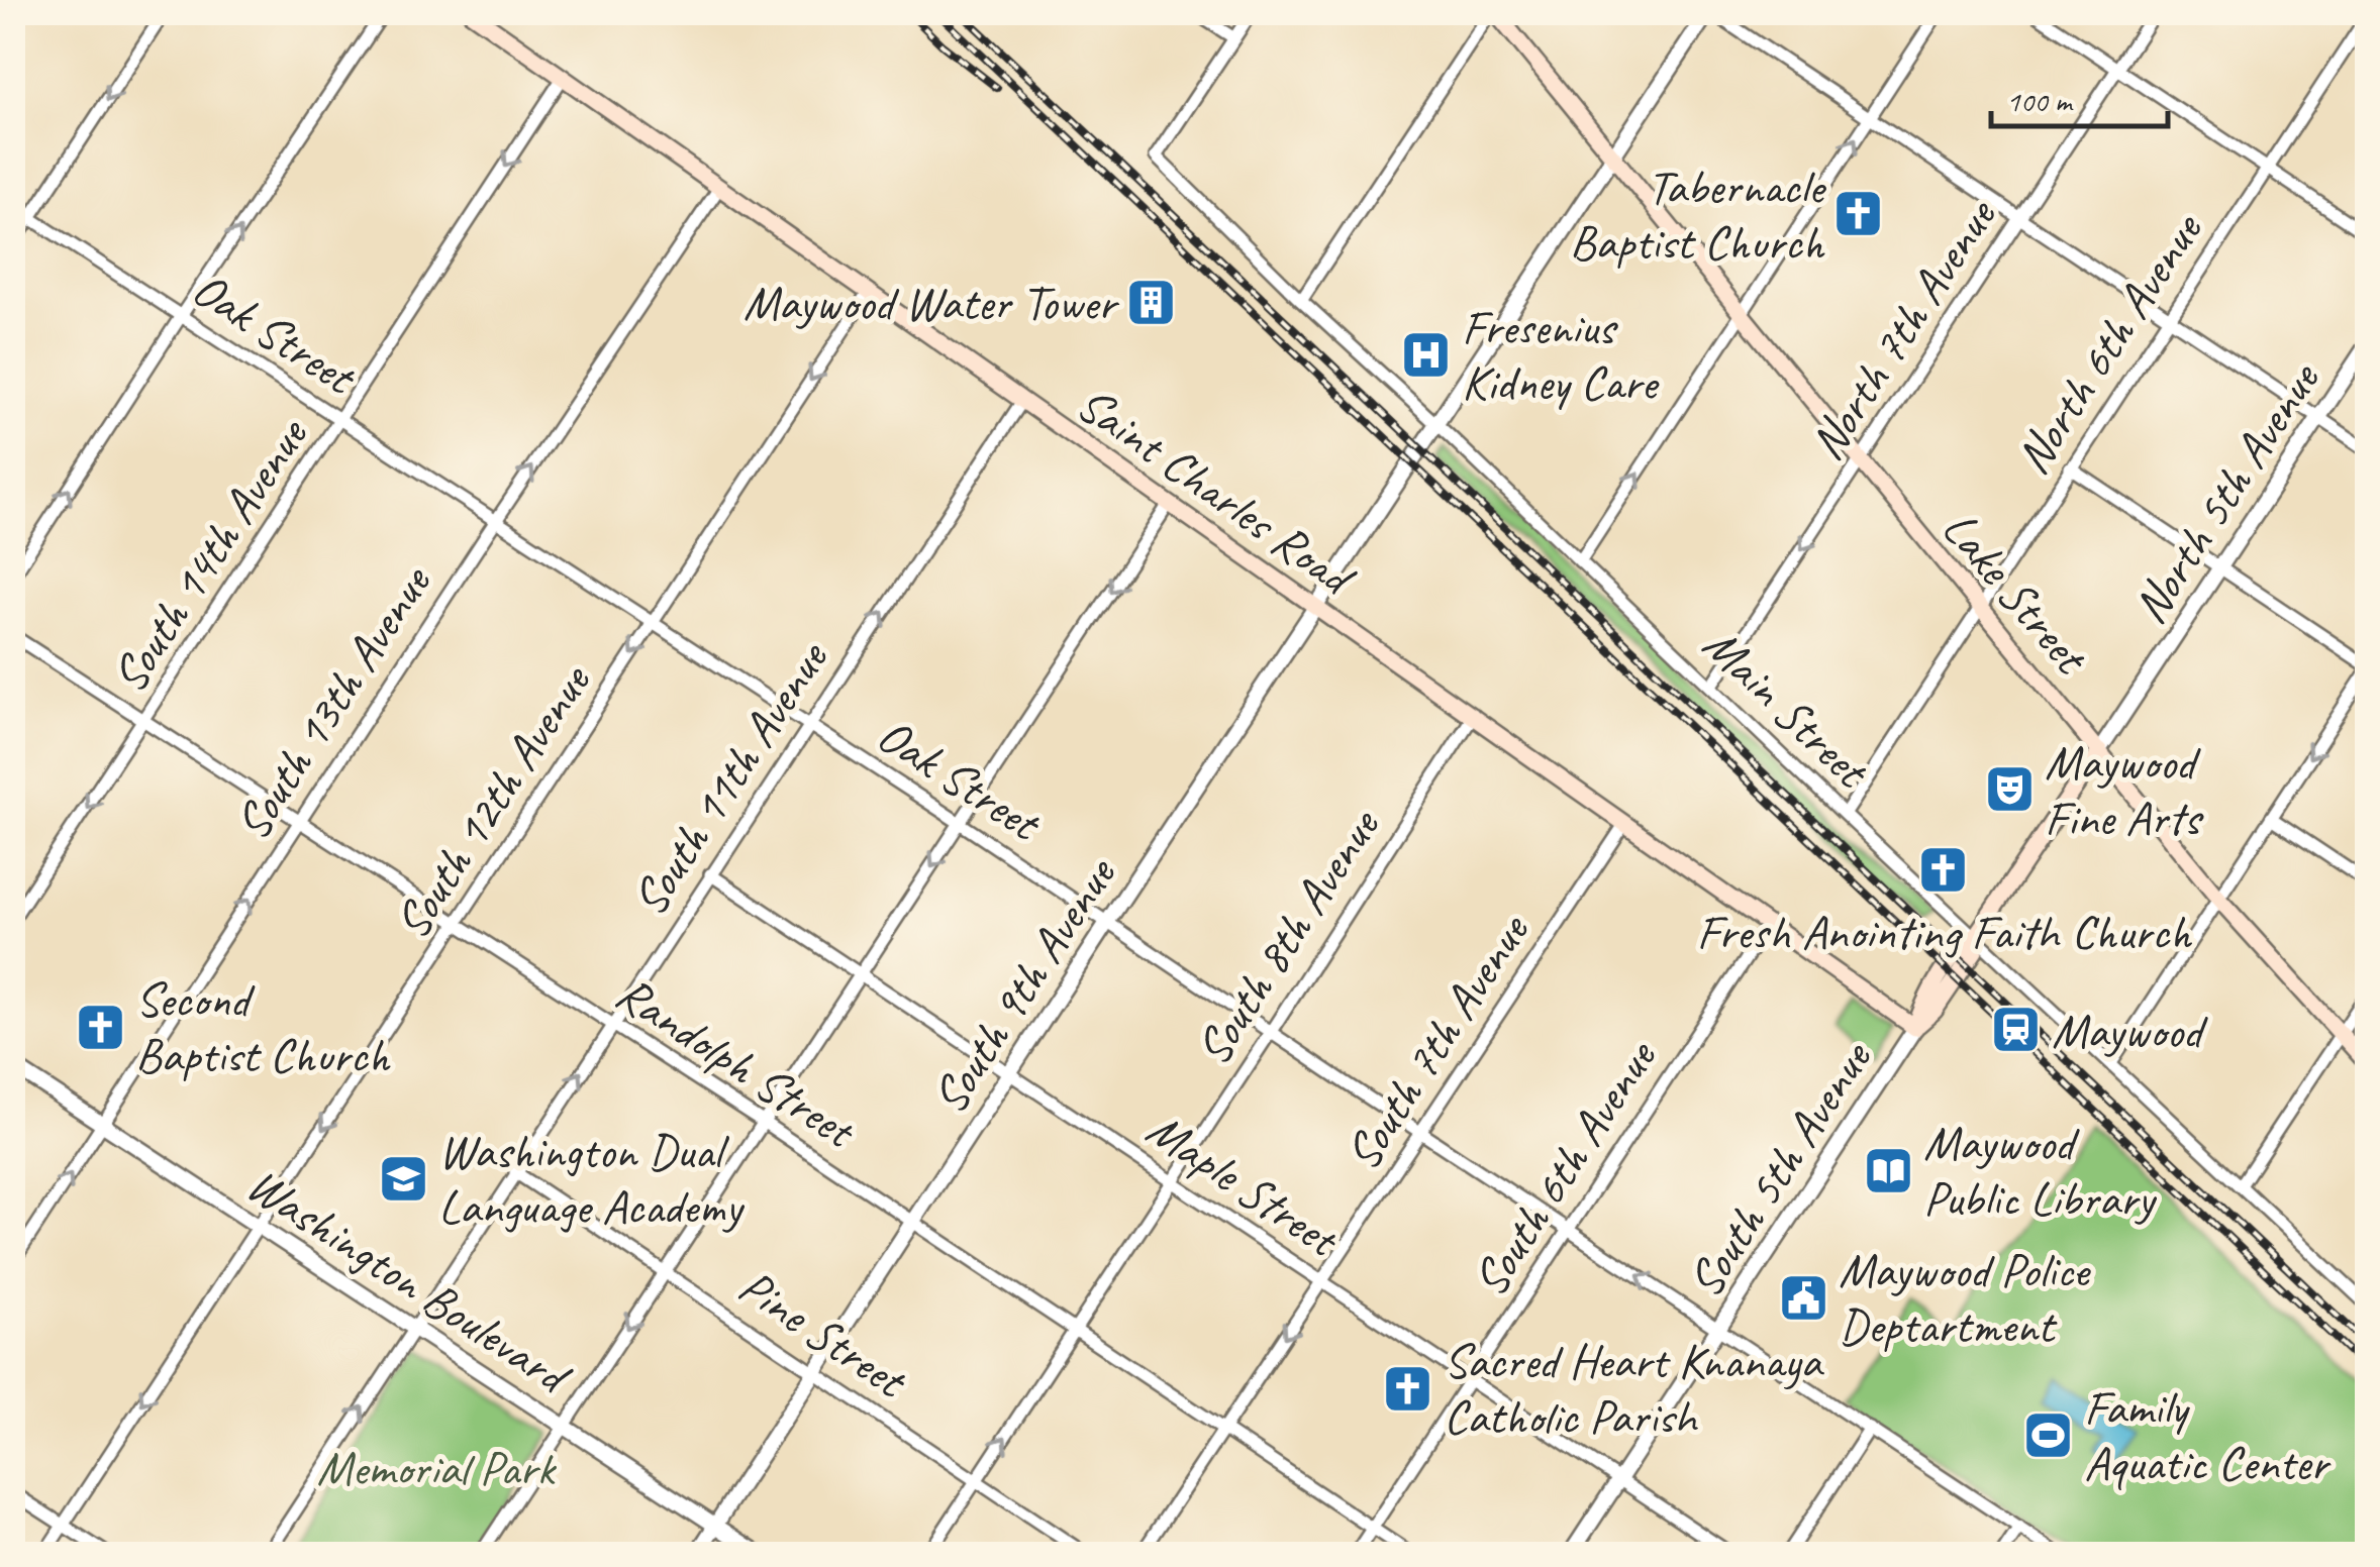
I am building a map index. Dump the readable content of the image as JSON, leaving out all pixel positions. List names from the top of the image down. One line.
{"streets":{"main road":["Saint Charles Road","North 5th Avenue","Lake Street","South 5th Avenue"],"street":["North 7th Avenue","Oak Street","North 6th Avenue","South 14th Avenue","South 13th Avenue","Main Street","South 11th Avenue","South 12th Avenue","South 8th Avenue","South 9th Avenue","South 7th Avenue","Randolph Street","South 6th Avenue","Maple Street","Washington Boulevard","Pine Street"]},"crossings":[["North 7th Avenue","Lake Street"],["North 7th Avenue","Main Street"],["Oak Street","South 14th Avenue"],["Oak Street","South 13th Avenue"],["Oak Street","South 11th Avenue"],["Oak Street","South 12th Avenue"],["Oak Street","South 8th Avenue"],["Oak Street","South 9th Avenue"],["Oak Street","South 7th Avenue"],["Oak Street","South 6th Avenue"],["Oak Street","South 5th Avenue"],["North 6th Avenue","Lake Street"],["North 6th Avenue","Main Street"],["Saint Charles Road","South 14th Avenue"],["Saint Charles Road","South 13th Avenue"],["Saint Charles Road","South 11th Avenue"],["Saint Charles Road","South 12th Avenue"],["Saint Charles Road","South 8th Avenue"],["Saint Charles Road","South 9th Avenue"],["Saint Charles Road","South 7th Avenue"],["Saint Charles Road","South 6th Avenue"],["Saint Charles Road","South 5th Avenue"],["North 5th Avenue","Lake Street"],["North 5th Avenue","Main Street"],["North 5th Avenue","South 5th Avenue"],["South 14th Avenue","Randolph Street"],["Lake Street","South 9th Avenue"],["South 13th Avenue","Randolph Street"],["South 13th Avenue","Washington Boulevard"],["Main Street","South 9th Avenue"],["South 11th Avenue","Randolph Street"],["South 11th Avenue","Maple Street"],["South 11th Avenue","Washington Boulevard"],["South 11th Avenue","Pine Street"],["South 12th Avenue","Randolph Street"],["South 12th Avenue","Washington Boulevard"],["South 8th Avenue","Randolph Street"],["South 8th Avenue","Maple Street"],["South 8th Avenue","Pine Street"],["South 9th Avenue","Randolph Street"],["South 9th Avenue","Maple Street"],["South 9th Avenue","Washington Boulevard"],["South 9th Avenue","Pine Street"],["South 7th Avenue","Randolph Street"],["South 7th Avenue","Maple Street"],["Randolph Street","South 6th Avenue"],["South 6th Avenue","Maple Street"],["South 5th Avenue","Maple Street"]],"one_way":["South 14th Avenue","South 13th Avenue","South 11th Avenue","South 12th Avenue"],"parks":["Memorial Park"],"places":{"church":["Tabernacle Baptist Church","Fresh Anointing Faith Church","Second Baptist Church","Sacred Heart Knanaya Catholic Parish"],"building":["Maywood Water Tower"],"hospital":["Fresenius Kidney Care"],"theatre":["Maywood Fine Arts"],"station":["Maywood"],"library":["Maywood Public Library"],"school or university":["Washington Dual Language Academy"],"public building":["Maywood Police Deptartment"],"sports":["Family Aquatic Center"]},"scale_bar":"100 m"}
